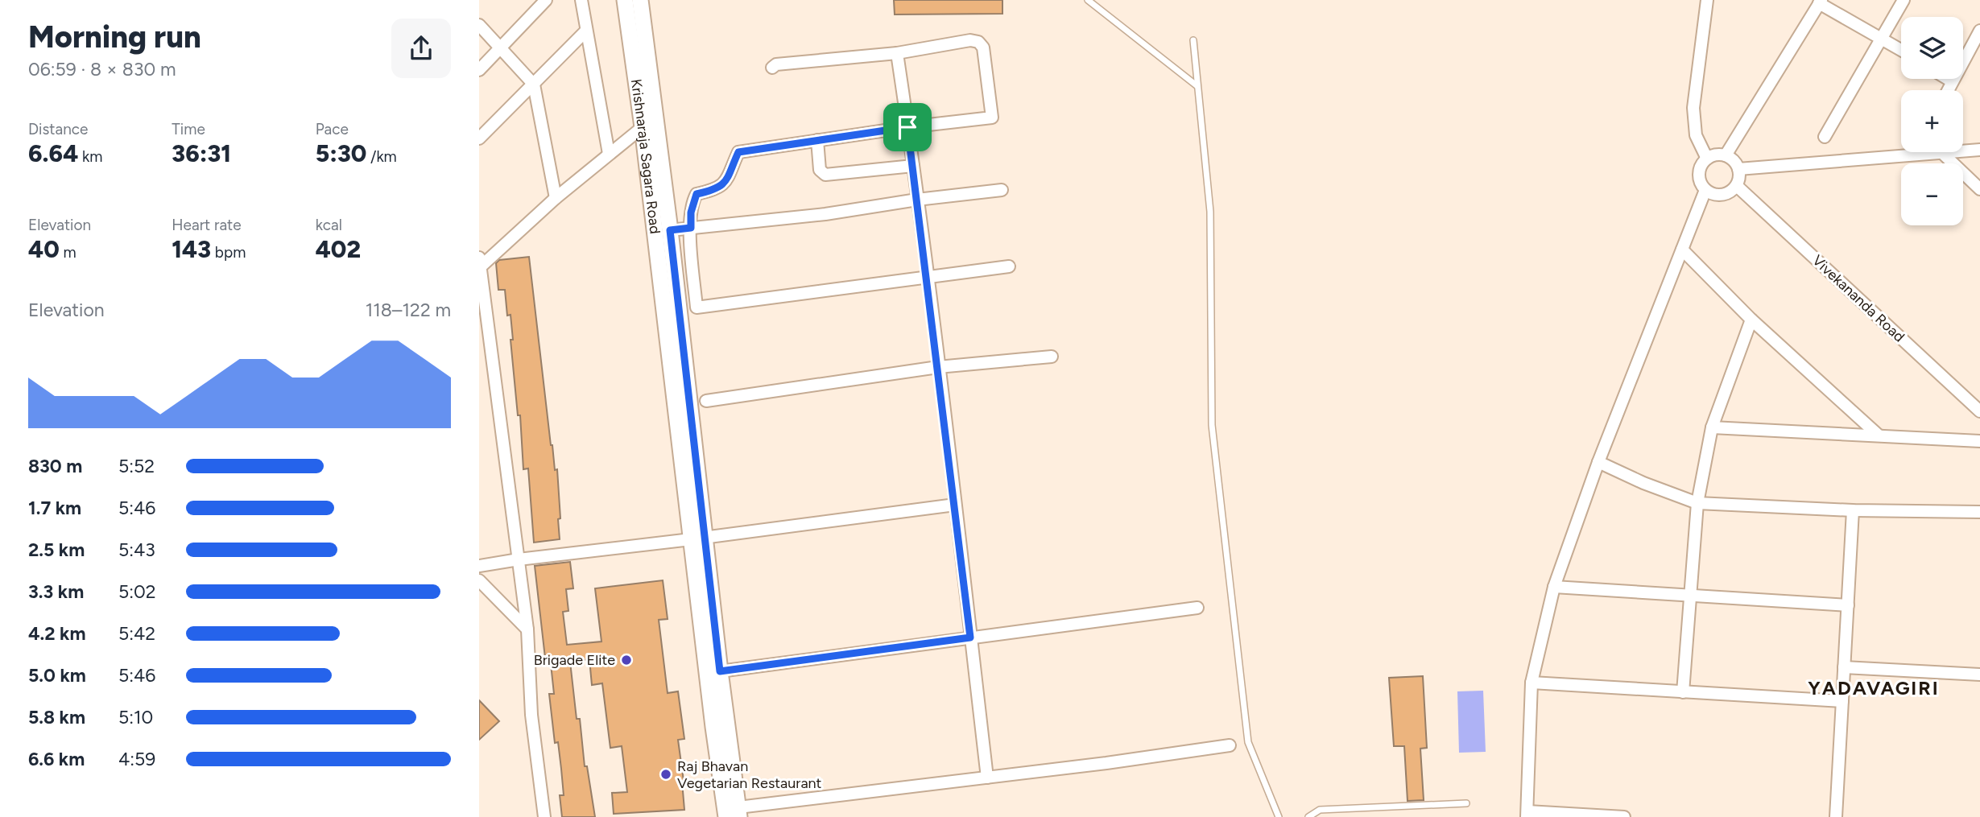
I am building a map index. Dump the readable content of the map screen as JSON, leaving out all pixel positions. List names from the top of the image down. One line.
{"streets":{"main road":["Krishnaraja Sagara Road"],"street":["Vivekananda Road"]},"districts":["YADAVAGIRI"],"places":["Brigade Elite","Raj Bhavan Vegetarian Restaurant"],"page":{"heading":["Morning run","06:59 · 8 × 830 m"],"map_buttons":["+","−"],"stats":[["Distance","6.64 km"],["Time","36:31"],["Pace","5:30 /km"],["Elevation","40 m"],["Heart rate","143 bpm"],["kcal","402"]],"chart":["Elevation","118–122 m"],"list":[{"name":"830 m","note":"5:52"},{"name":"1.7 km","note":"5:46"},{"name":"2.5 km","note":"5:43"},{"name":"3.3 km","note":"5:02"},{"name":"4.2 km","note":"5:42"},{"name":"5.0 km","note":"5:46"},{"name":"5.8 km","note":"5:10"},{"name":"6.6 km","note":"4:59"}]}}
